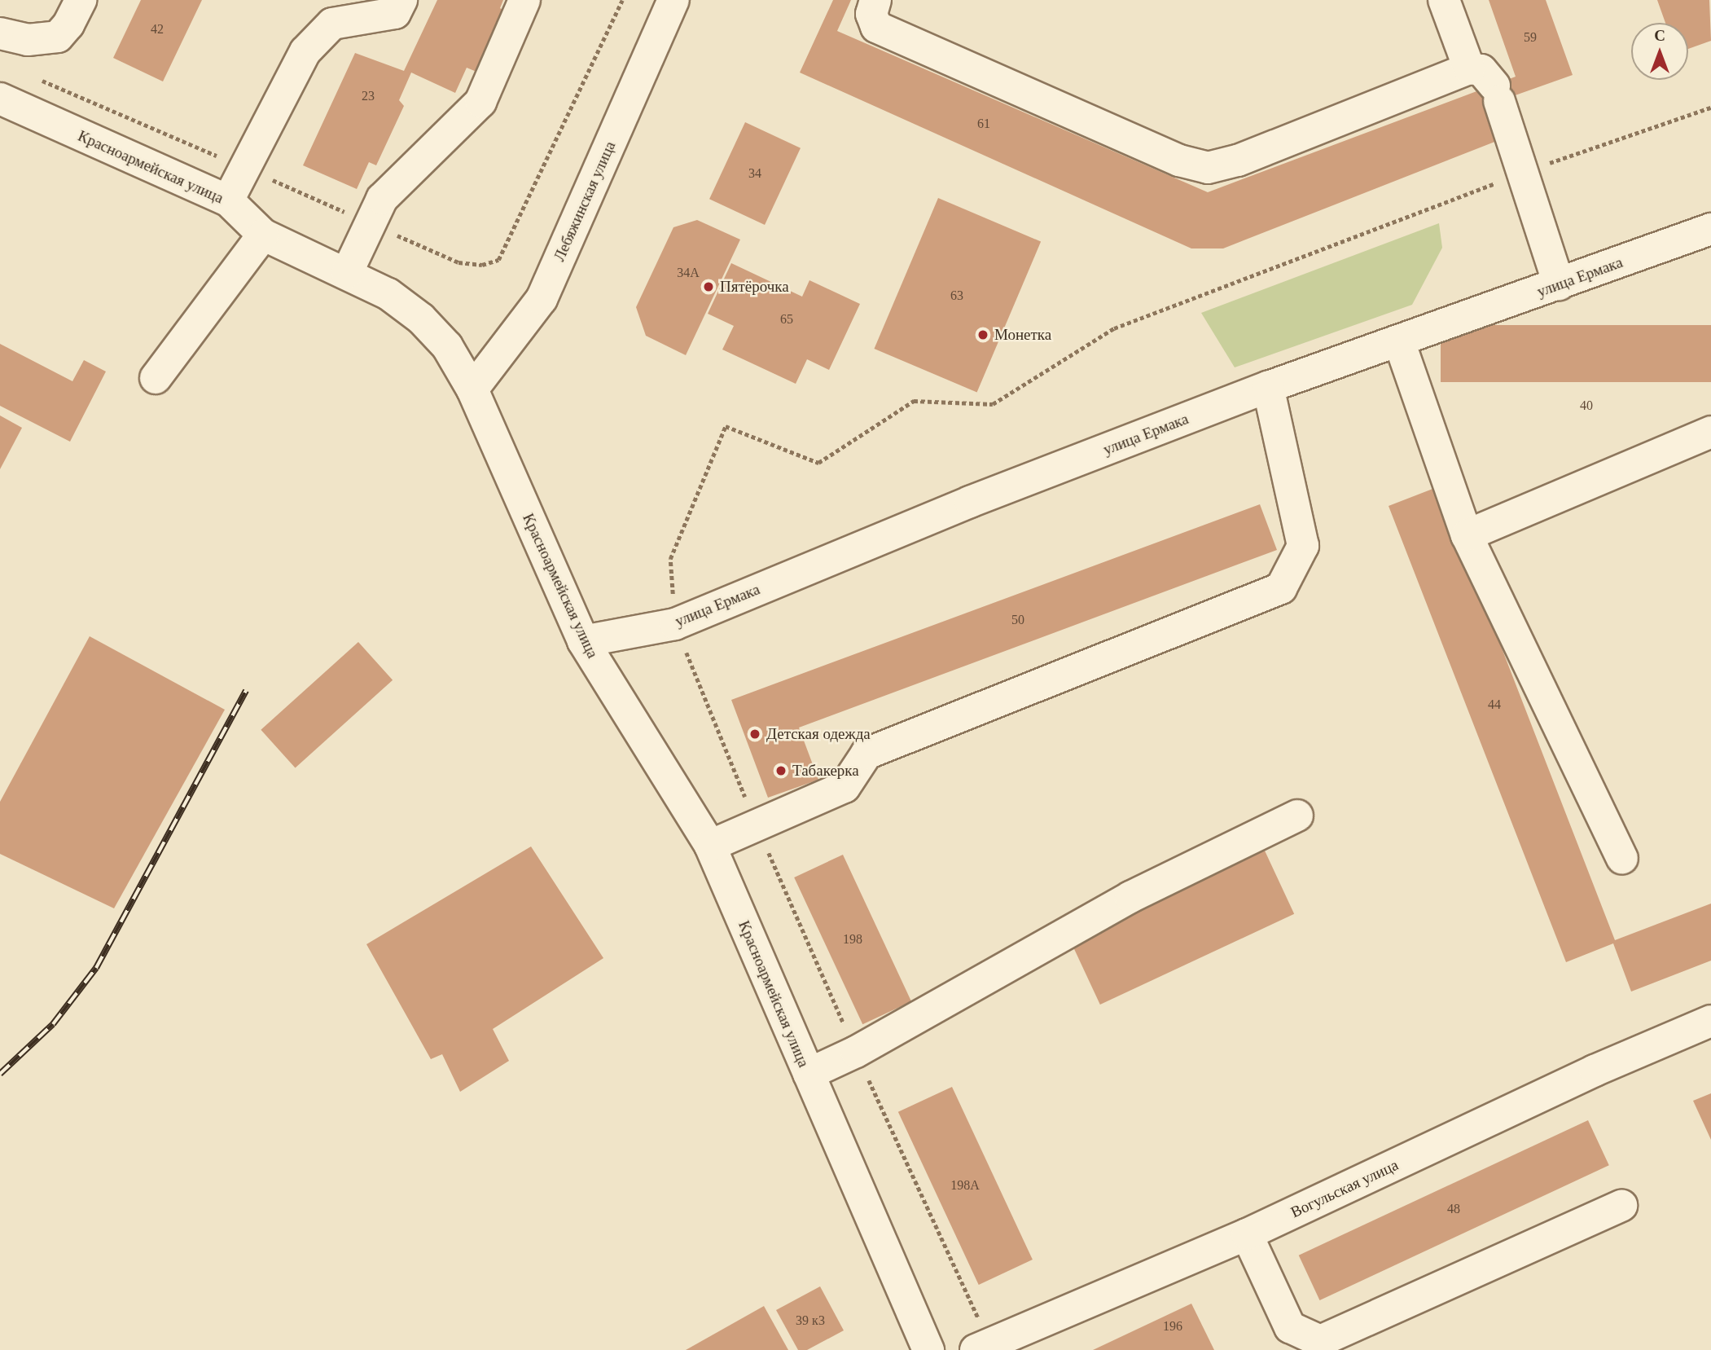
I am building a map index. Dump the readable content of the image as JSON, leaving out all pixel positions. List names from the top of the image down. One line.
{"streets":{"street":["Красноармейская улица","Лебяжинская улица","улица Ермака","Вогульская улица"]},"crossings":[["Красноармейская улица","Лебяжинская улица"],["Красноармейская улица","улица Ермака"]],"places":["Пятёрочка","Монетка","Детская одежда","Табакерка"],"house_numbers":["42","59","23","61","34","34А","63","65","40","50","44","198","198А","48","39 к3","196"],"north":"top"}
